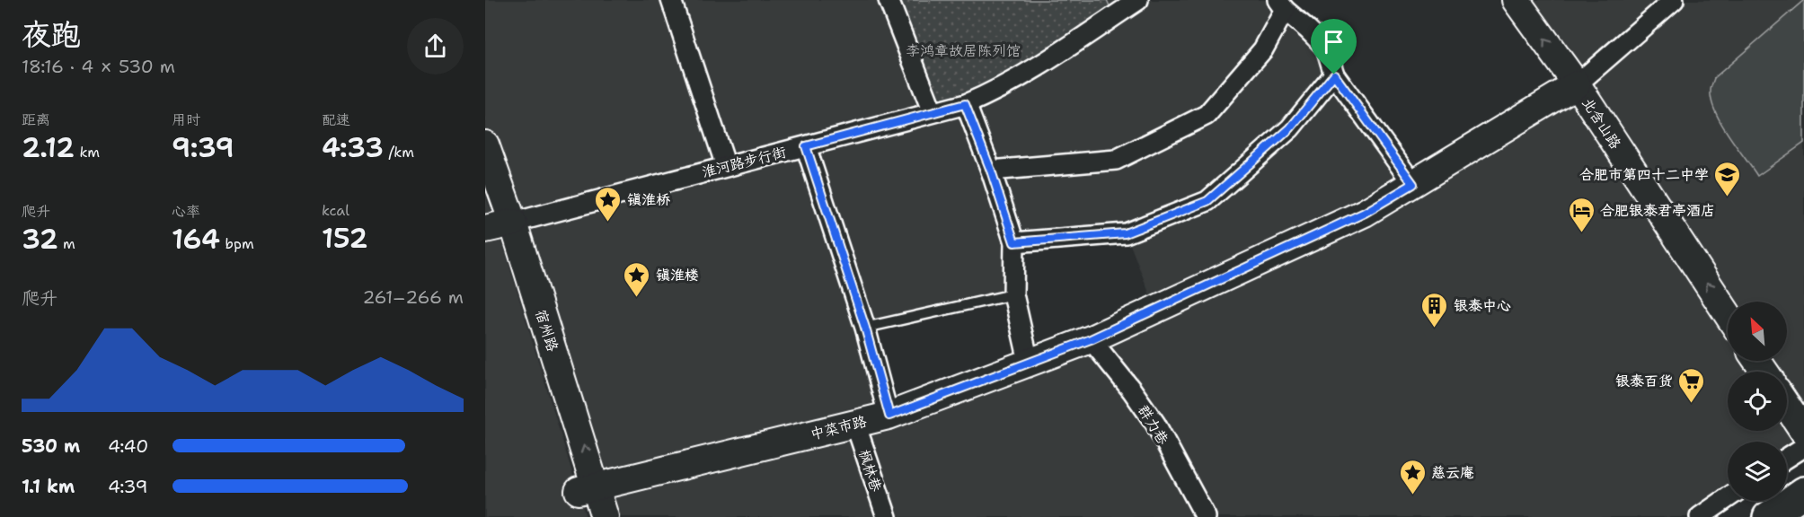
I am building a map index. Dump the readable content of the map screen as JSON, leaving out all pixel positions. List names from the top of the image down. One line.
{"streets":{"street":["北含山路","淮河路步行街","宿州路","群力巷","中菜市路","枫林巷"]},"crossings":[["北含山路","中菜市路"],["淮河路步行街","宿州路"],["宿州路","中菜市路"],["群力巷","中菜市路"],["中菜市路","枫林巷"]],"one_way":["北含山路"],"parks":["李鸿章故居陈列馆"],"places":{"school or university":["合肥市第四十二中学"],"place":["镇淮桥","镇淮楼","慈云庵"],"hotel":["合肥银泰君亭酒店"],"building":["银泰中心"],"supermarket":["银泰百货"]},"north":"top left","page":{"heading":["夜跑","18:16 · 4 × 530 m"],"stats":[["距离","2.12 km"],["用时","9:39"],["配速","4:33 /km"],["爬升","32 m"],["心率","164 bpm"],["kcal","152"]],"chart":["爬升","261–266 m"],"list":[{"name":"530 m","note":"4:40"},{"name":"1.1 km","note":"4:39"}]}}
